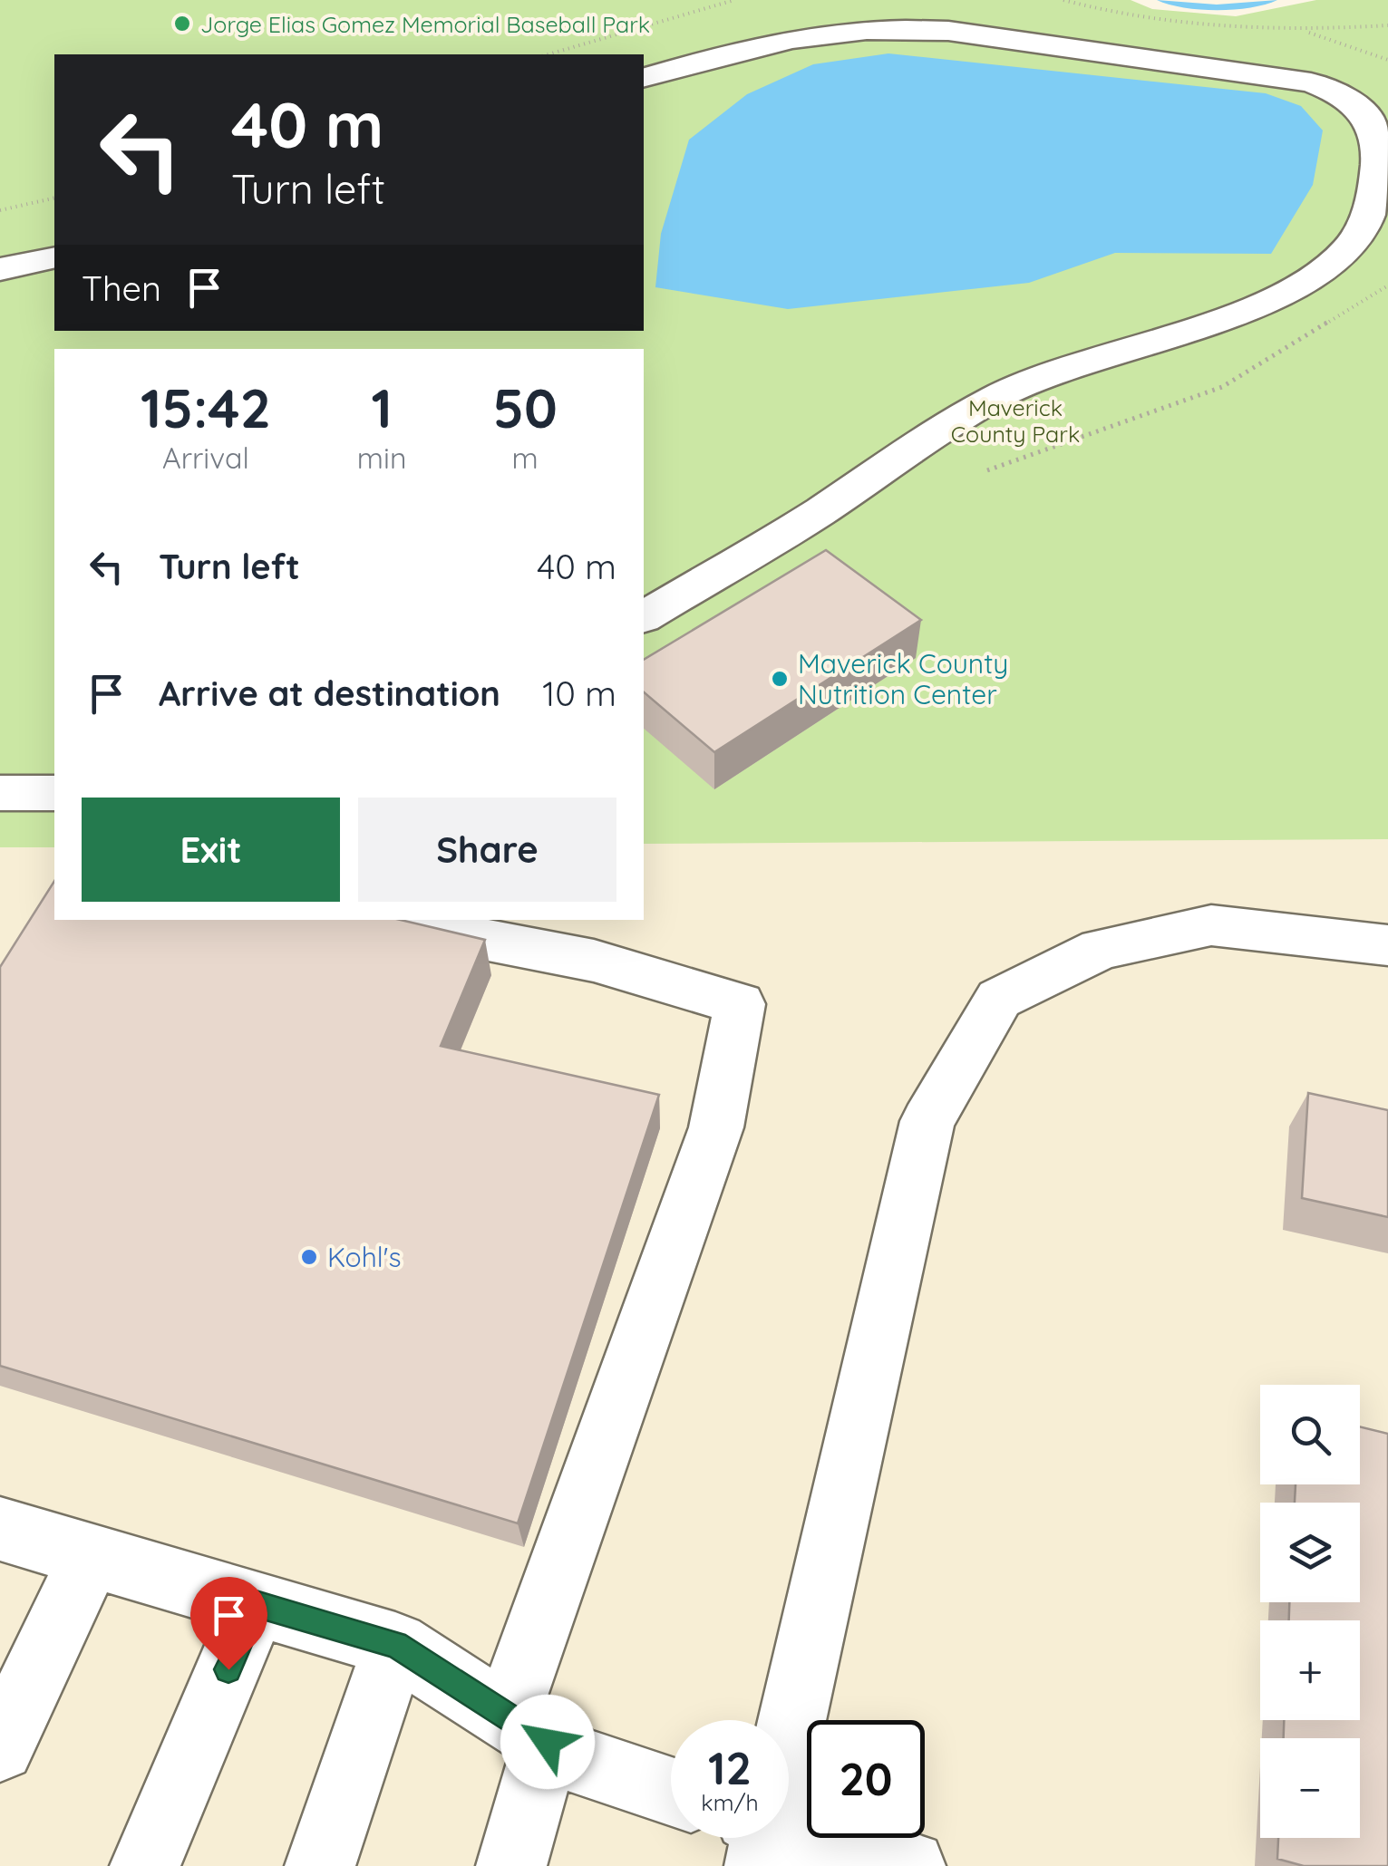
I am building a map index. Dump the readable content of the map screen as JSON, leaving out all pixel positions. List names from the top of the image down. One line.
{"parks":["Maverick County Park"],"places":["Jorge Elias Gomez Memorial Baseball Park","Maverick County Nutrition Center","Kohl's"],"page":{"turn":["40 m","Turn left"],"then":"Then","eta":["15:42","Arrival","1","min","50","m"],"list":[{"name":"Turn left","value":"40 m"},{"name":"Arrive at destination","value":"10 m"}],"buttons":["Exit","Share"],"map_buttons":["+","−"],"speed":"12 km/h","limit":"20"}}
